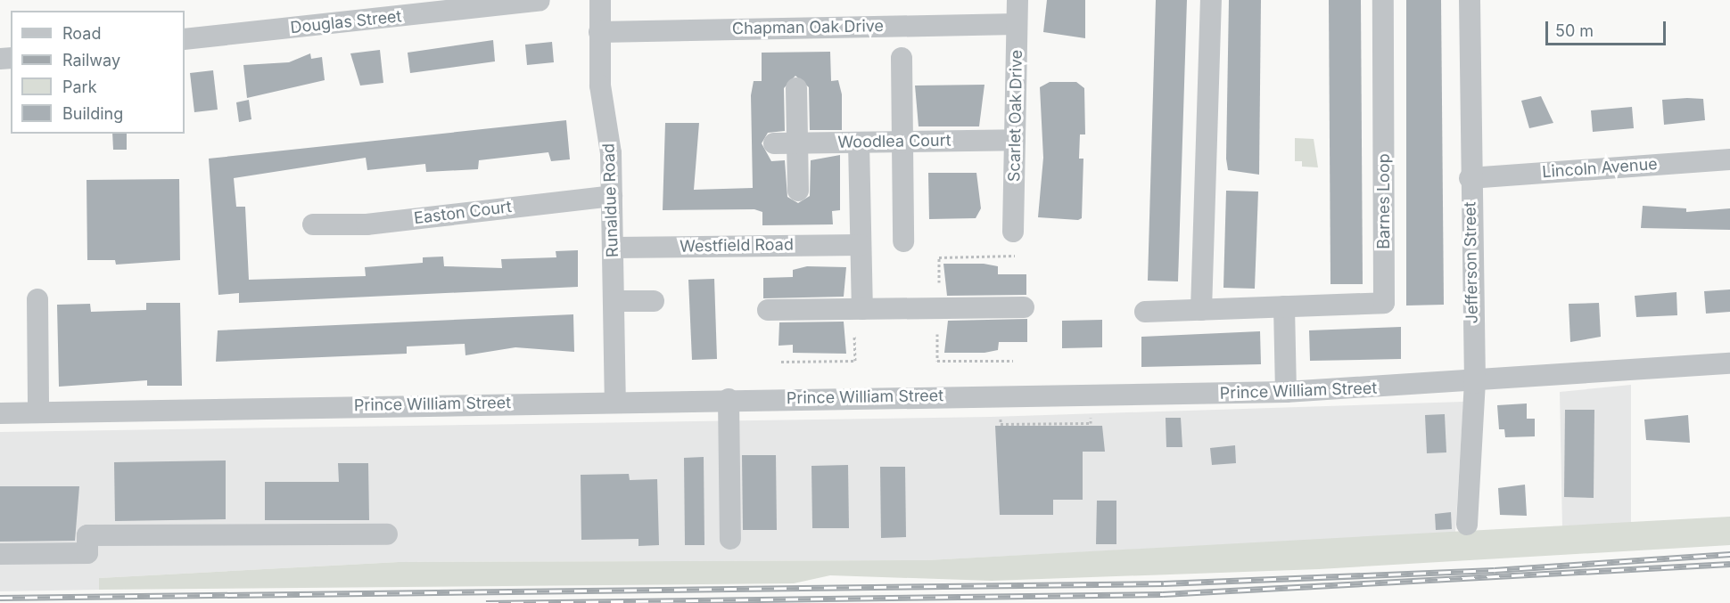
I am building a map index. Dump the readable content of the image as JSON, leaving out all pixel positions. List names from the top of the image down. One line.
{"streets":{"street":["Douglas Street","Chapman Oak Drive","Scarlet Oak Drive","Woodlea Court","Lincoln Avenue","Runaldue Road","Barnes Loop","Easton Court","Westfield Road","Jefferson Street","Prince William Street"]},"crossings":[["Chapman Oak Drive","Scarlet Oak Drive"],["Chapman Oak Drive","Runaldue Road"],["Scarlet Oak Drive","Woodlea Court"],["Lincoln Avenue","Jefferson Street"],["Runaldue Road","Easton Court"],["Runaldue Road","Westfield Road"],["Runaldue Road","Prince William Street"],["Jefferson Street","Prince William Street"]],"legend":["Road","Railway","Park","Building"],"scale_bar":"50 m"}
